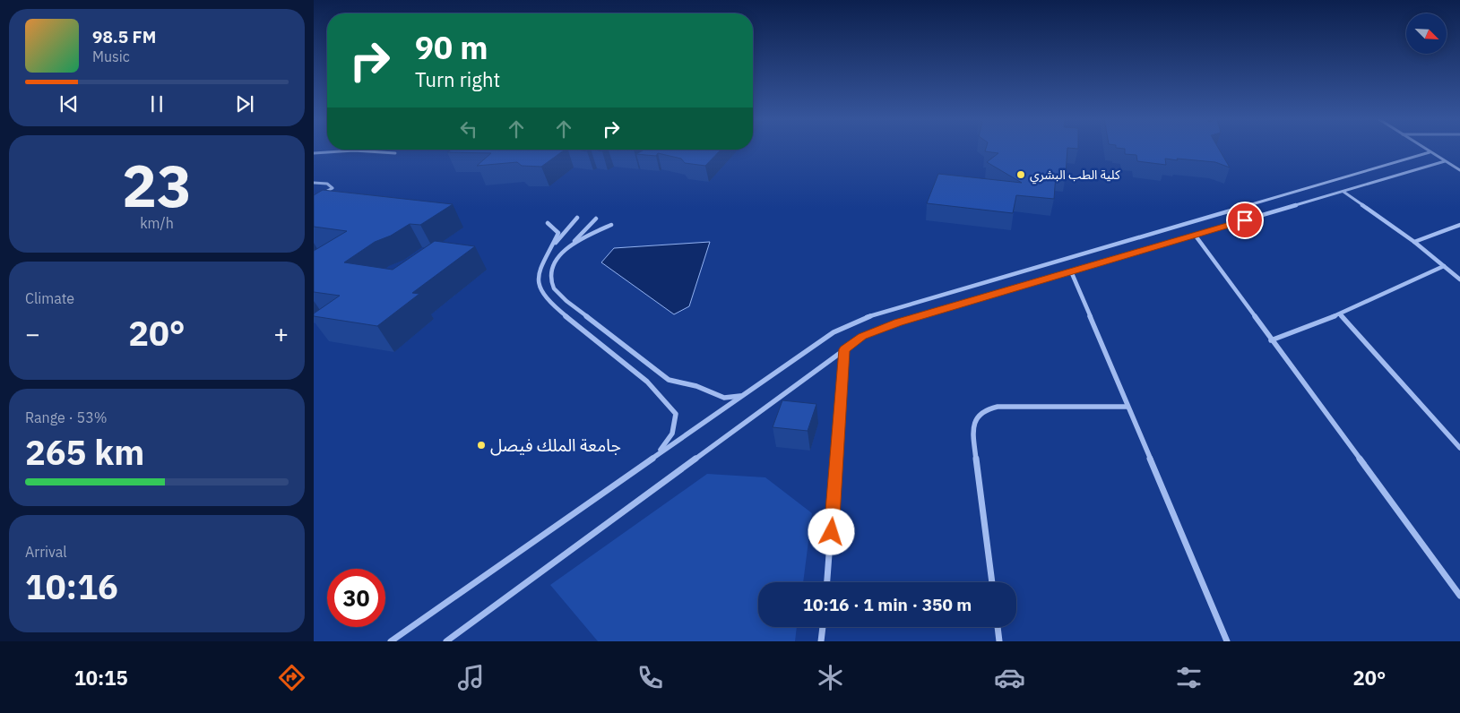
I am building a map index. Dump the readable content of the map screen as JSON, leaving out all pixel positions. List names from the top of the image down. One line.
{"places":["كلية الطب البشري","جامعة الملك فيصل"],"north":"bottom right","page":{"turn":["90 m","Turn right"],"song":["98.5 FM","Music"],"tile":[["23","km/h"],"Climate",["Range · 53%","265 km"],["Arrival","10:16"]],"heat":["−","20°","+"],"limit":"30","trip":"10:16 · 1 min · 350 m","tabs":["10:15","20°"]}}
